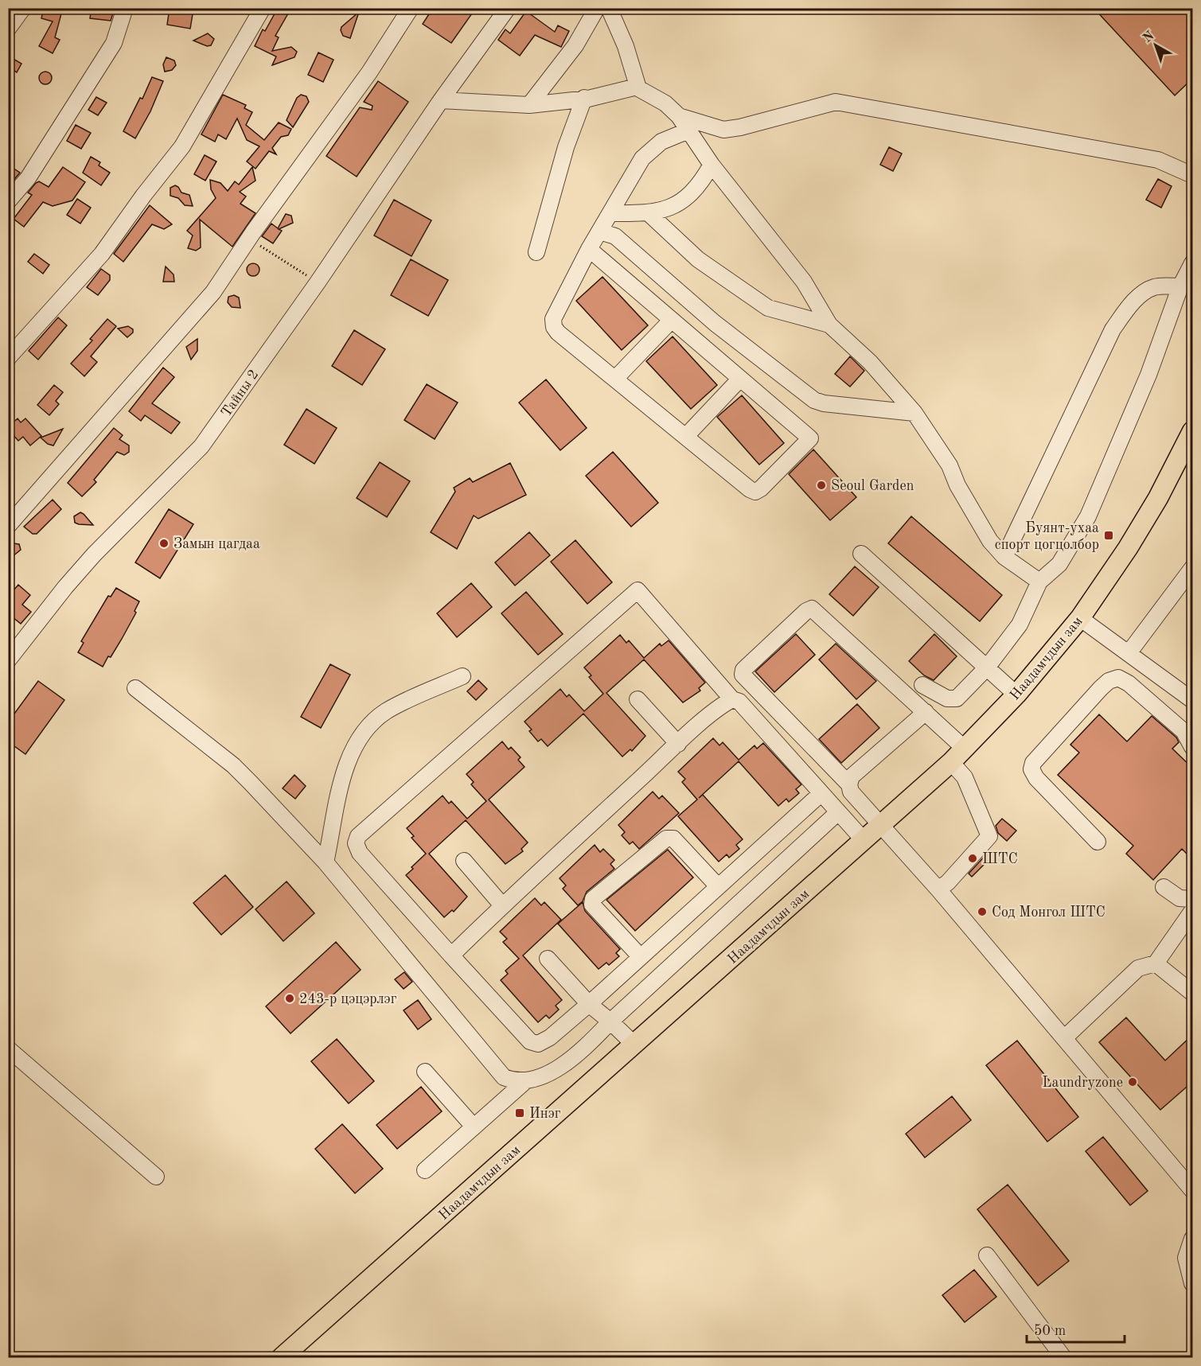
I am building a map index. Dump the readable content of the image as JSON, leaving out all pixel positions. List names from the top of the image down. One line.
{"streets":{"main road":["Наадамчдын зам"],"street":["Тайны 2"]},"places":{"other":["Seoul Garden","Замын цагдаа","ШТС","Сод Монгол ШТС","243-р цэцэрлэг","Laundryzone"],"transit":["Буянт-ухаа спорт цогцолбор","Инэг"]},"scale_bar":"50 m","north":"top left"}
